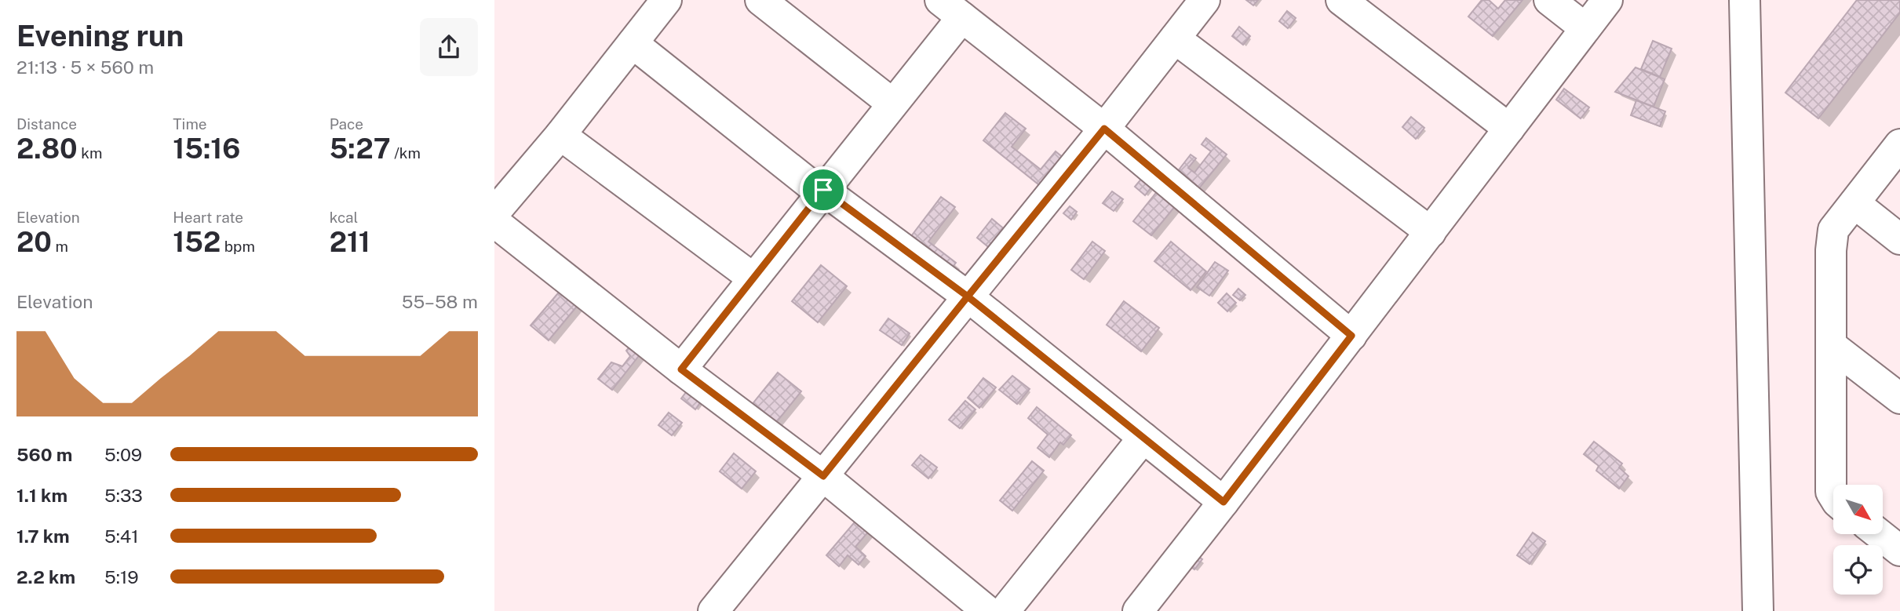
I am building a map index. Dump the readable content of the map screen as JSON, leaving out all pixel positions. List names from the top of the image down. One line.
{"north":"bottom right","page":{"heading":["Evening run","21:13 · 5 × 560 m"],"stats":[["Distance","2.80 km"],["Time","15:16"],["Pace","5:27 /km"],["Elevation","20 m"],["Heart rate","152 bpm"],["kcal","211"]],"chart":["Elevation","55–58 m"],"list":[{"name":"560 m","note":"5:09"},{"name":"1.1 km","note":"5:33"},{"name":"1.7 km","note":"5:41"},{"name":"2.2 km","note":"5:19"}]}}
